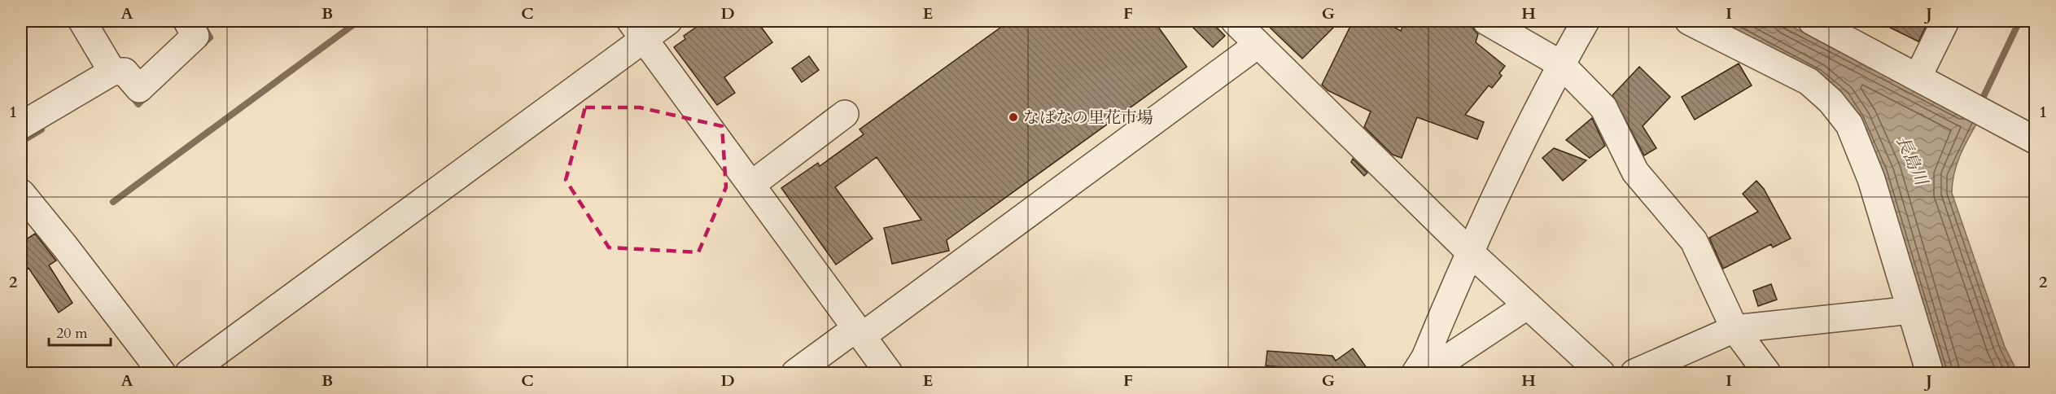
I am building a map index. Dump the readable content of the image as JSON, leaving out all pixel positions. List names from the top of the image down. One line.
{"water":["長島川"],"places":["なばなの里花市場"],"scale_bar":"20 m","grid":{"columns":["A","B","C","D","E","F","G","H","I","J"],"rows":["1","2"]}}
